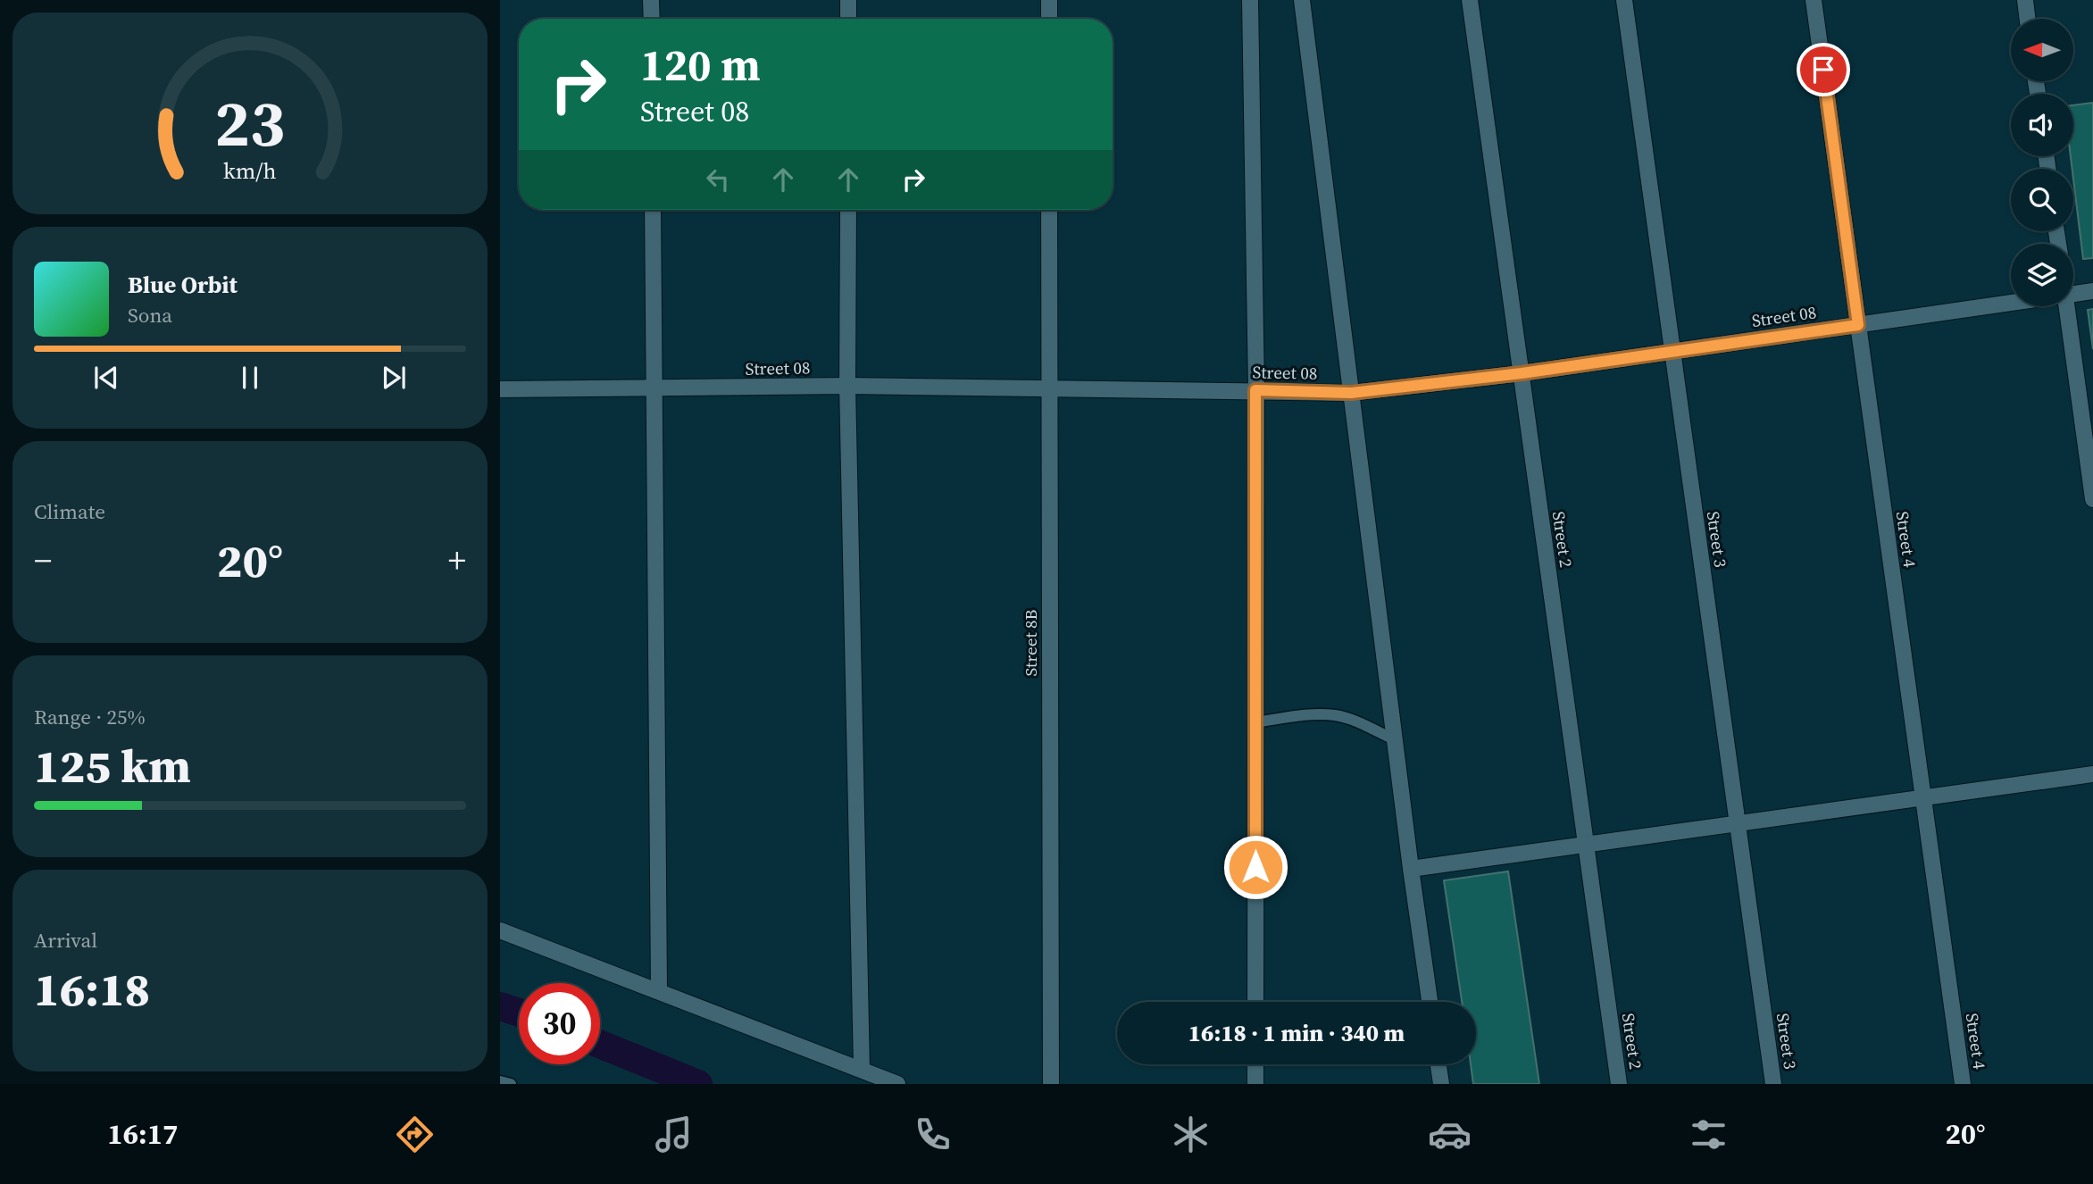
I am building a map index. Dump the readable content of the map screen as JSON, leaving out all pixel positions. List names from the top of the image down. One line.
{"streets":{"street":["Street 08","Street 2","Street 3","Street 4","Street 8B"]},"crossings":[["Street 08","Street 2"],["Street 08","Street 3"],["Street 08","Street 4"],["Street 08","Street 8B"]],"north":"left","page":{"turn":["120 m","Street 08"],"song":["Blue Orbit","Sona"],"tile":["Climate",["Range · 25%","125 km"],["Arrival","16:18"]],"heat":["−","20°","+"],"limit":"30","trip":"16:18 · 1 min · 340 m","tabs":["16:17","20°"],"gauge":["23","km/h"]}}
